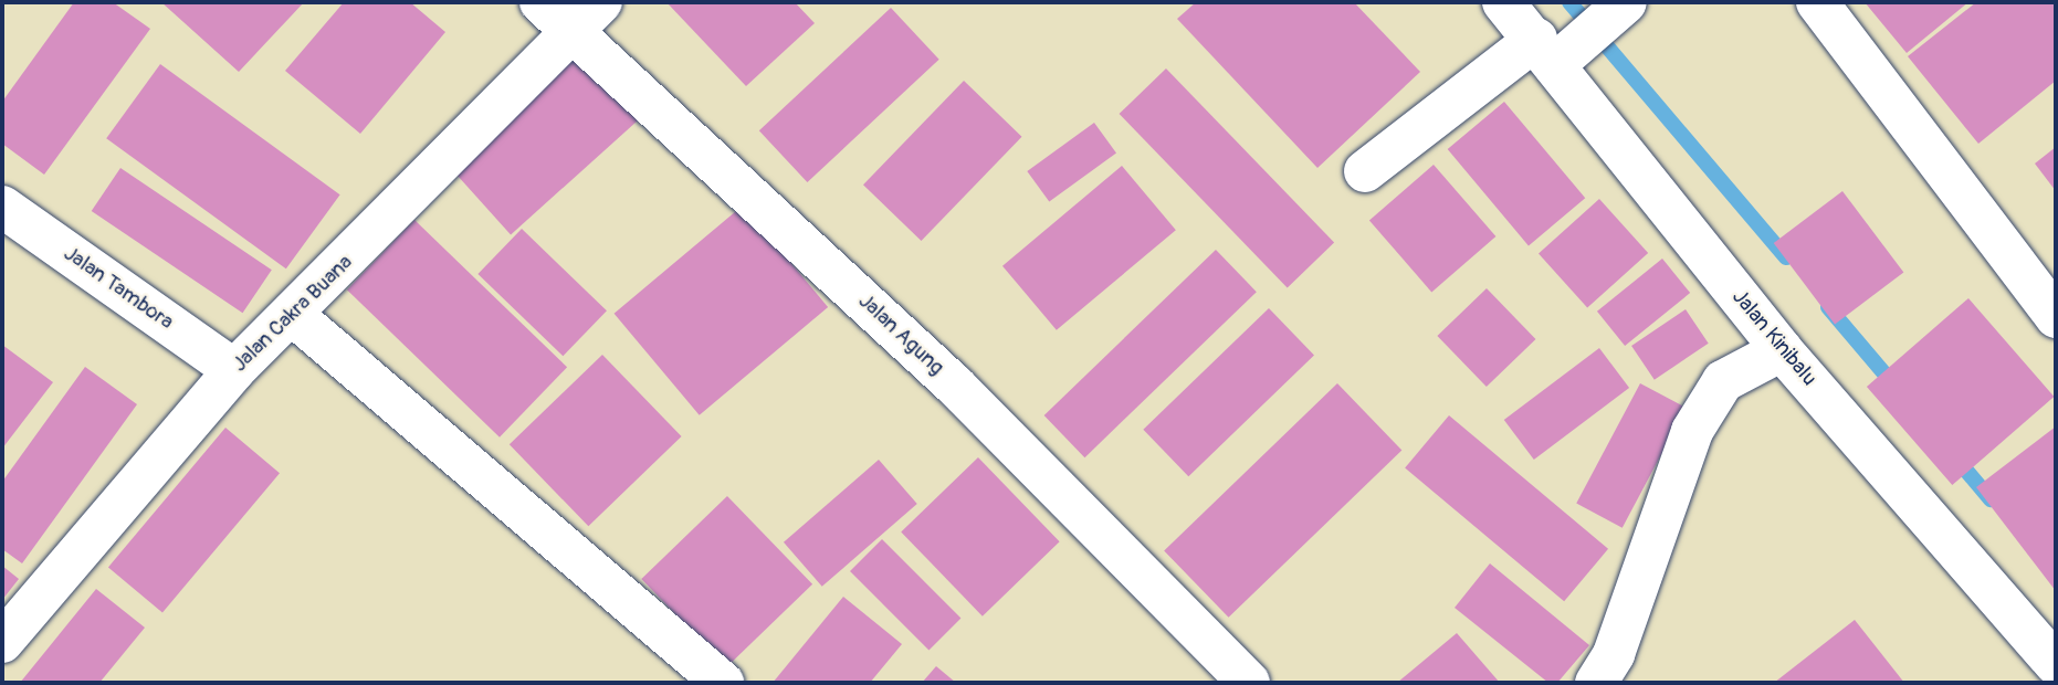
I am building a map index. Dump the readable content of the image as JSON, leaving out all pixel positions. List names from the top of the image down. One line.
{"streets":{"street":["Jalan Tambora","Jalan Cakra Buana","Jalan Agung","Jalan Kinibalu"]},"crossings":[["Jalan Tambora","Jalan Cakra Buana"],["Jalan Cakra Buana","Jalan Agung"]]}
